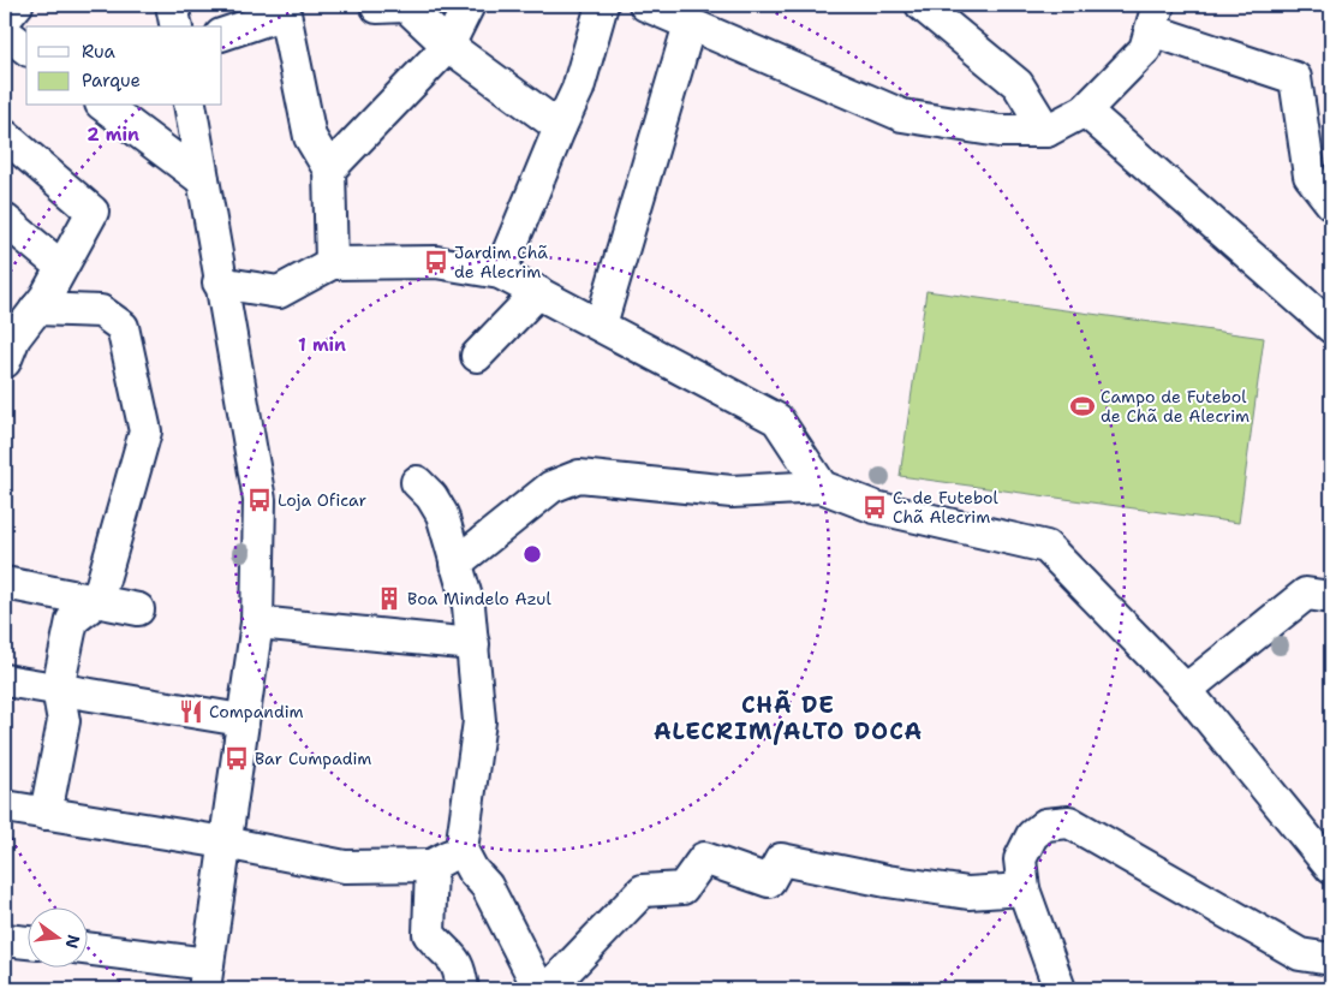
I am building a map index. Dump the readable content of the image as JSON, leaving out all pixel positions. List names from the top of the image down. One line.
{"districts":["CHÃ DE ALECRIM/ALTO DOCA"],"places":{"bus stop":["Jardim Chã de Alecrim","Loja Oficar","C. de Futebol Chã Alecrim","Bar Cumpadim"],"sports":["Campo de Futebol de Chã de Alecrim"],"building":["Boa Mindelo Azul"],"restaurant":["Compandim"]},"legend":["Rua","Parque"],"north":"right","rings":["2 min","1 min"]}
